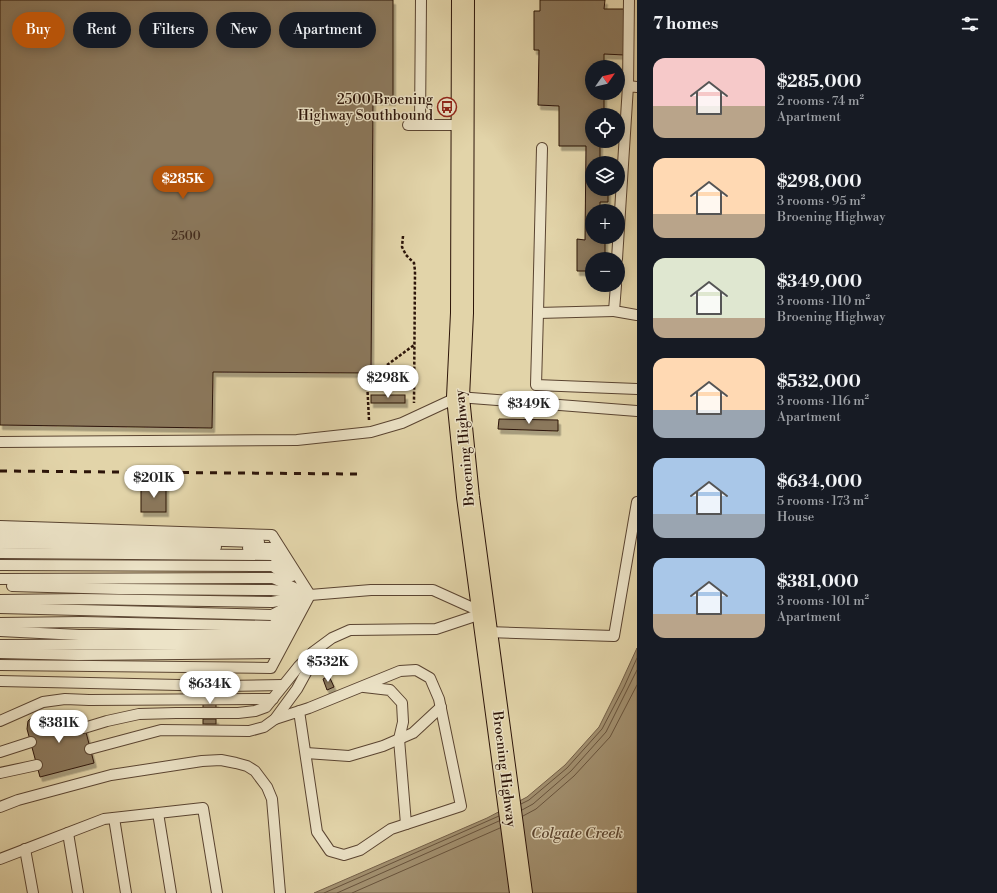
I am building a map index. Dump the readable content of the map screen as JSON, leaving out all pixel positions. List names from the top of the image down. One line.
{"streets":{"main road":["Broening Highway"]},"water":["Colgate Creek"],"places":{"bus stop":["2500 Broening Highway Southbound"]},"house_numbers":["2500"],"north":"top right","page":{"heading":"7 homes","chip":["Buy","Rent","Filters","New","Apartment"],"list":[{"name":"$285,000","note":"2 rooms · 74 m² · Apartment"},{"name":"$298,000","note":"3 rooms · 95 m² · Broening Highway"},{"name":"$349,000","note":"3 rooms · 110 m² · Broening Highway"},{"name":"$532,000","note":"3 rooms · 116 m² · Apartment"},{"name":"$634,000","note":"5 rooms · 173 m² · House"},{"name":"$381,000","note":"3 rooms · 101 m² · Apartment"}],"map_buttons":["+","−"],"price":["$285K","$298K","$349K","$201K","$532K","$634K","$381K"]}}
